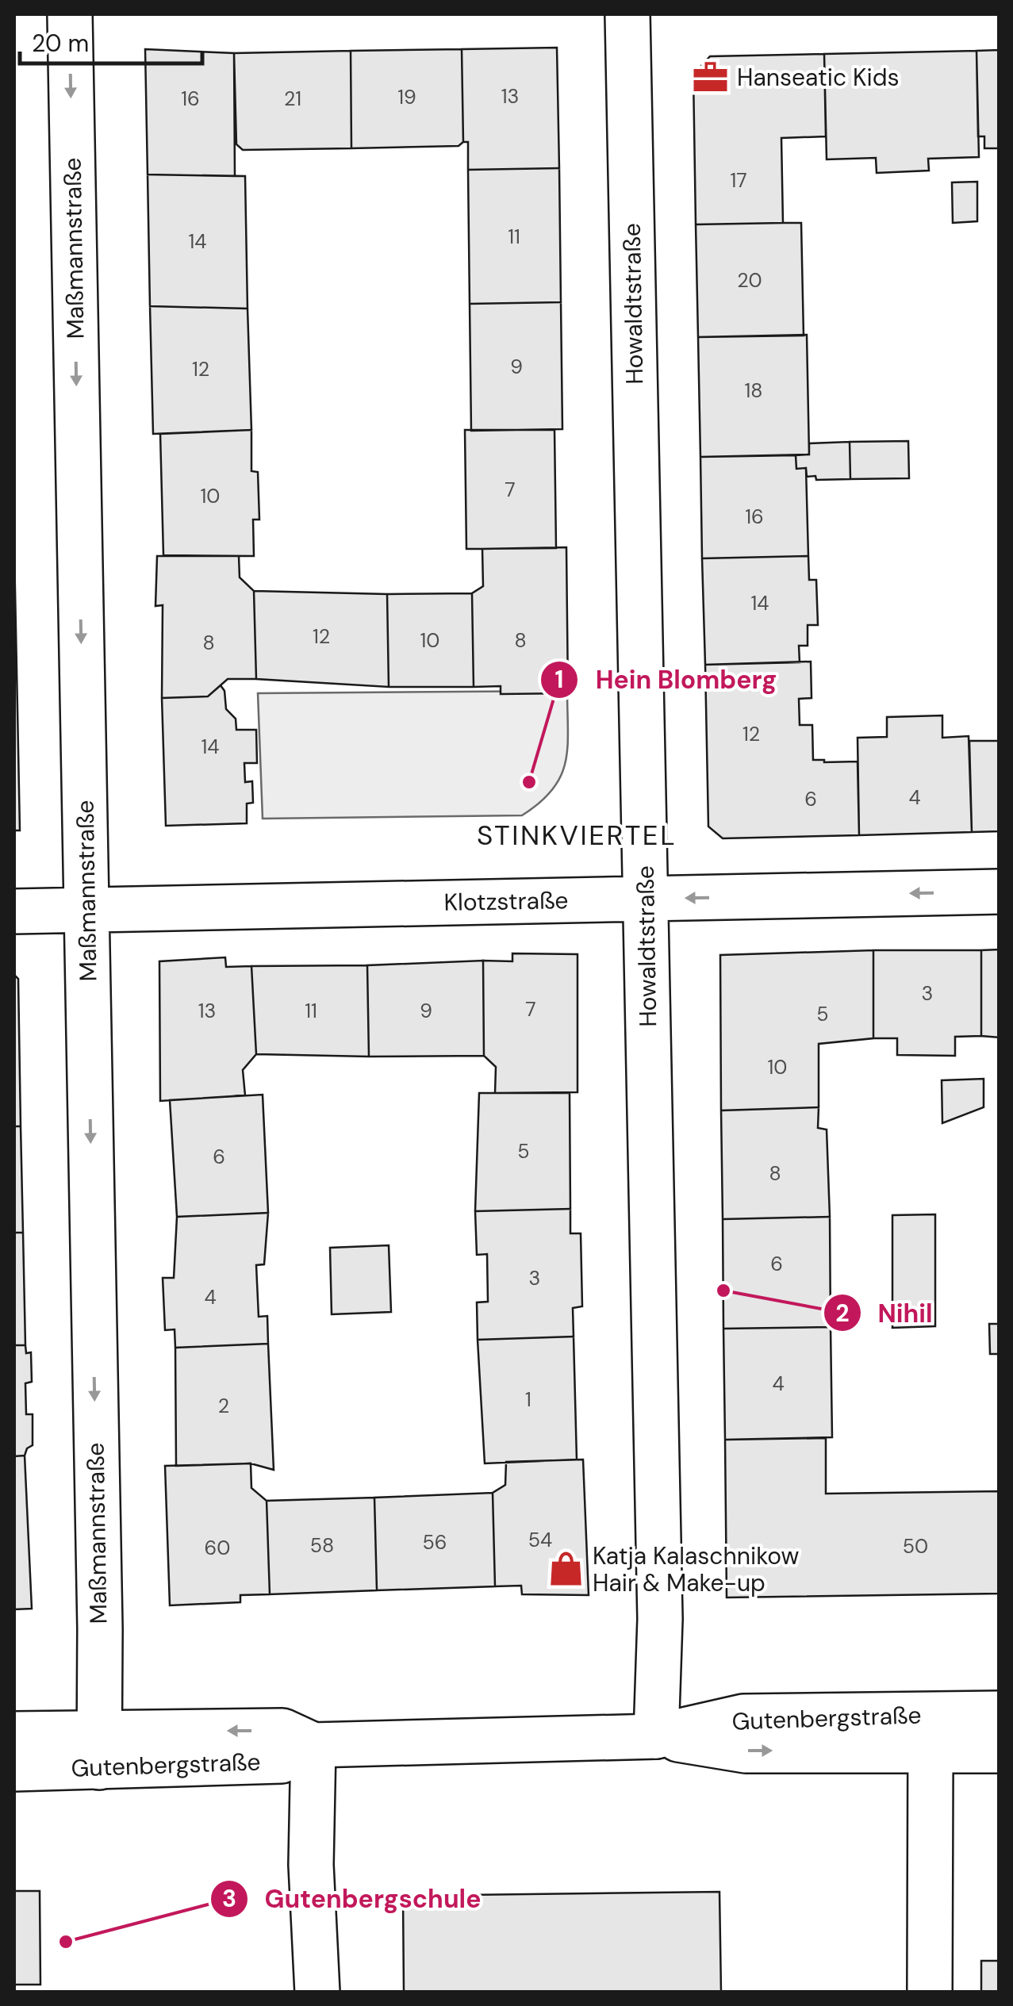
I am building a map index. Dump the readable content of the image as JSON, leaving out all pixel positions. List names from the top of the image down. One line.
{"streets":{"street":["Maßmannstraße","Howaldtstraße","Klotzstraße","Gutenbergstraße"]},"crossings":[["Maßmannstraße","Klotzstraße"],["Maßmannstraße","Gutenbergstraße"],["Howaldtstraße","Klotzstraße"],["Howaldtstraße","Gutenbergstraße"]],"one_way":["Maßmannstraße","Klotzstraße"],"districts":["STINKVIERTEL"],"places":{"office":["Hanseatic Kids"],"other":["Hein Blomberg","Nihil","Gutenbergschule"],"shop":["Katja Kalaschnikow Hair & Make-up"]},"house_numbers":["13","19","16","21","17","11","14","20","9","12","18","7","10","16","14","12","10","8","8","12","14","4","6","3","7","13","11","9","5","10","5","6","8","6","3","4","4","1","2","54","56","58","50","60"],"scale_bar":"20 m"}
